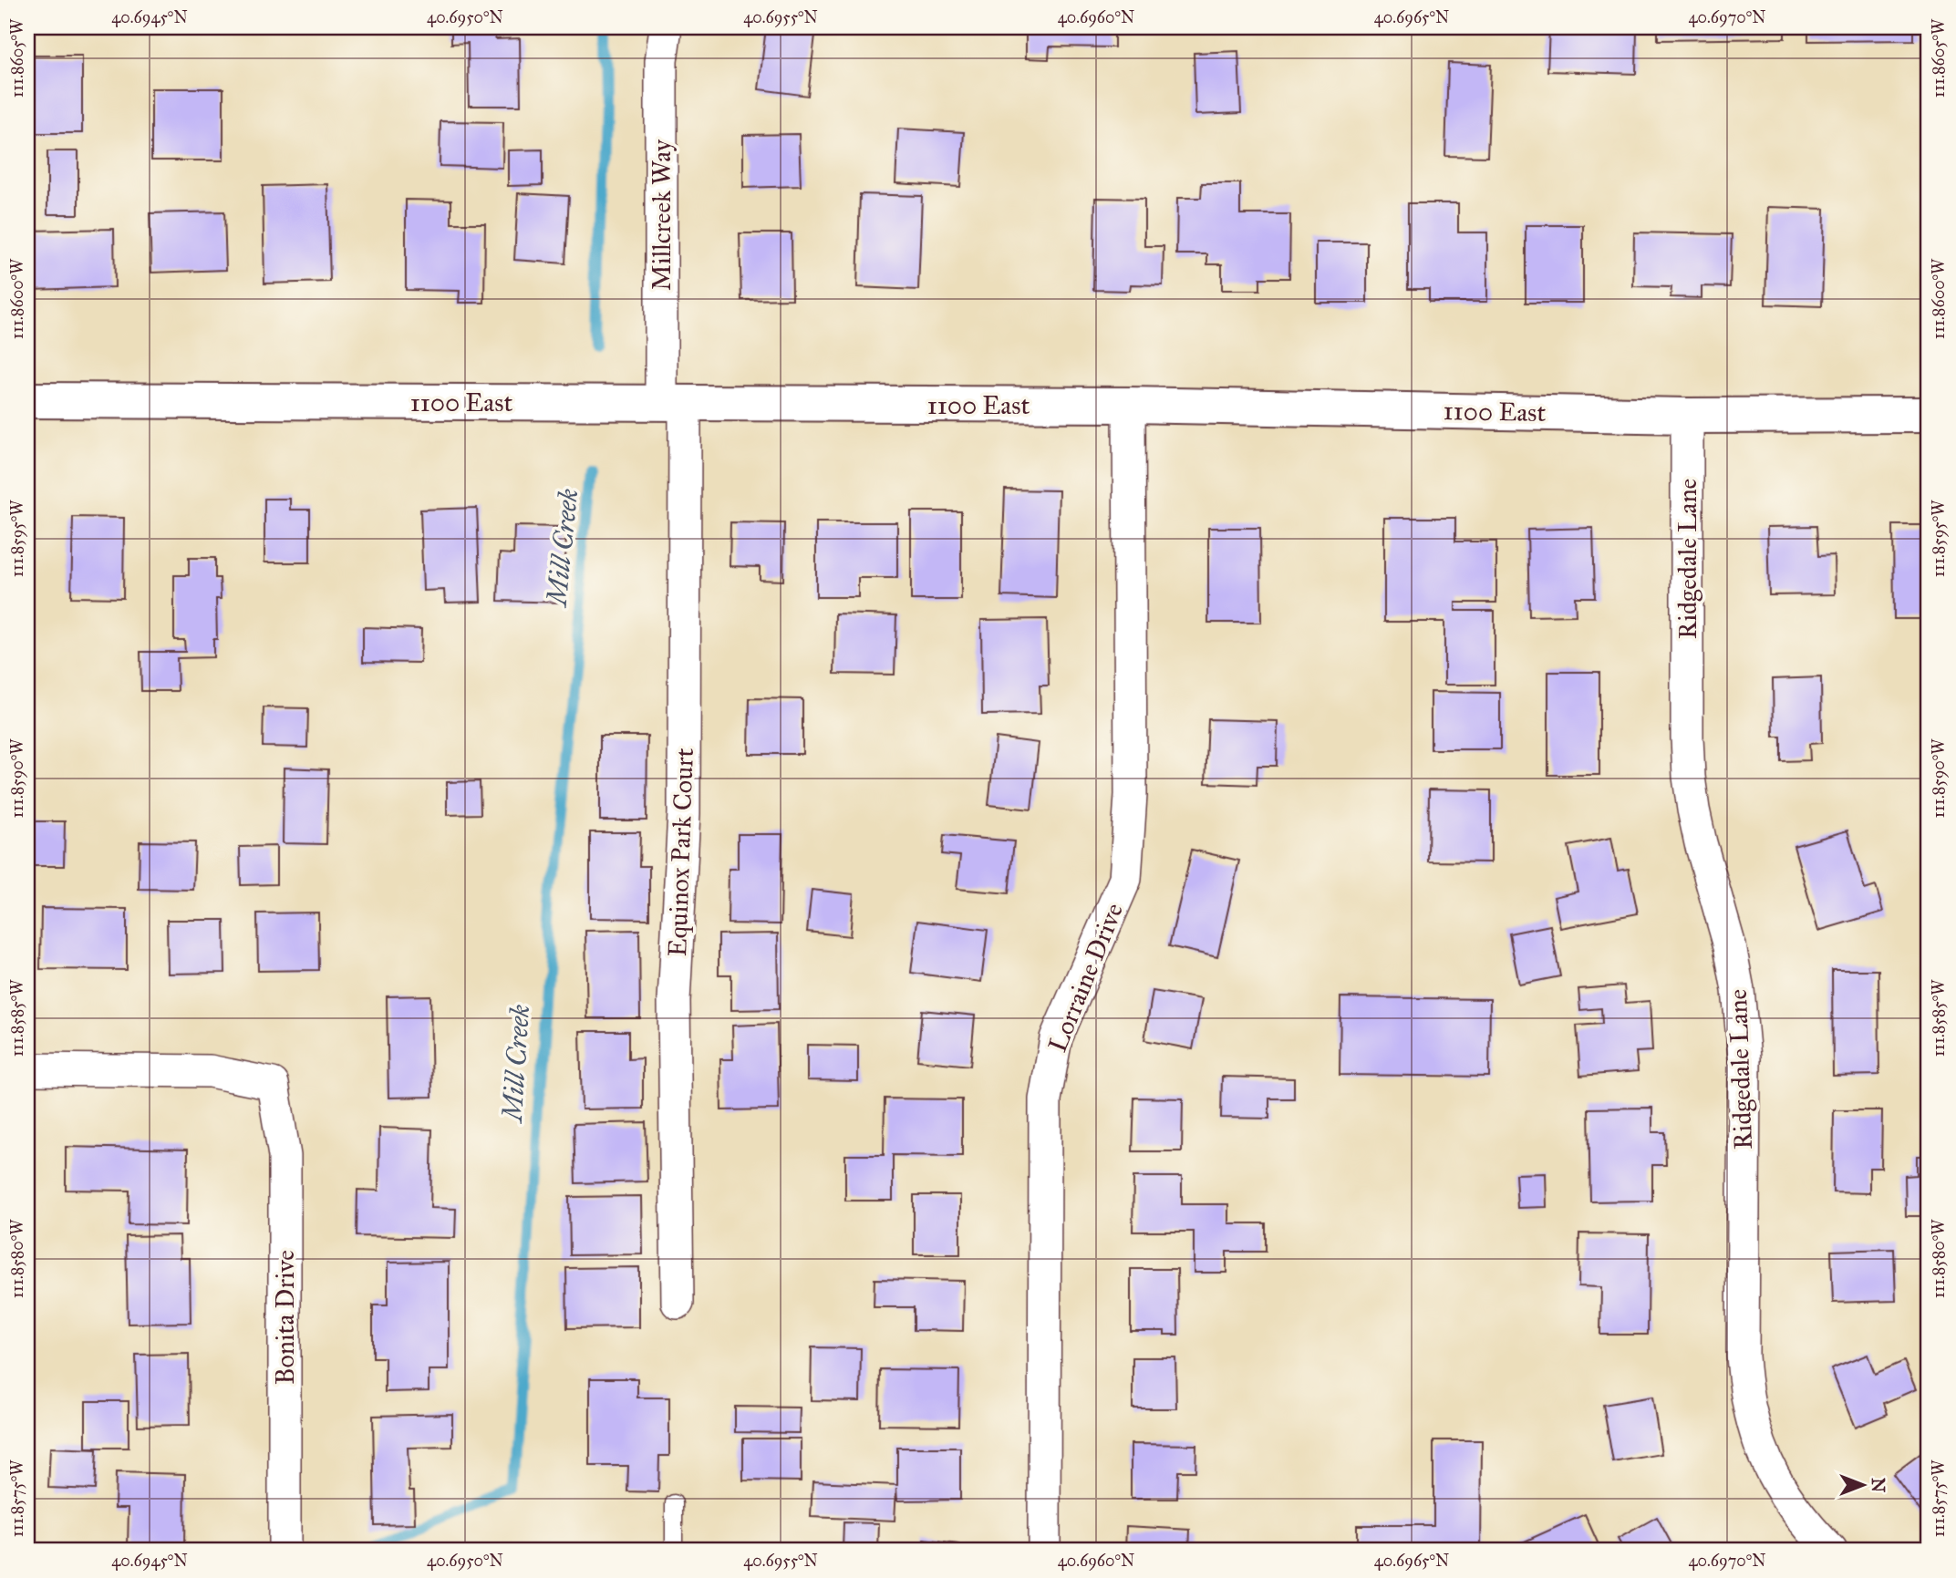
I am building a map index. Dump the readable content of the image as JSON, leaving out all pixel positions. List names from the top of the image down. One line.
{"streets":{"street":["Millcreek Way","1100 East","Ridgedale Lane","Equinox Park Court","Lorraine Drive","Bonita Drive"]},"crossings":[["Millcreek Way","1100 East"],["Millcreek Way","Equinox Park Court"],["1100 East","Ridgedale Lane"],["1100 East","Equinox Park Court"],["1100 East","Lorraine Drive"]],"water":["Mill Creek"],"north":"right","coordinates":["40.6945°N","40.6950°N","40.6955°N","40.6960°N","40.6965°N","40.6970°N","111.8605°W","111.8600°W","111.8595°W","111.8590°W","111.8585°W","111.8580°W","111.8575°W"]}
